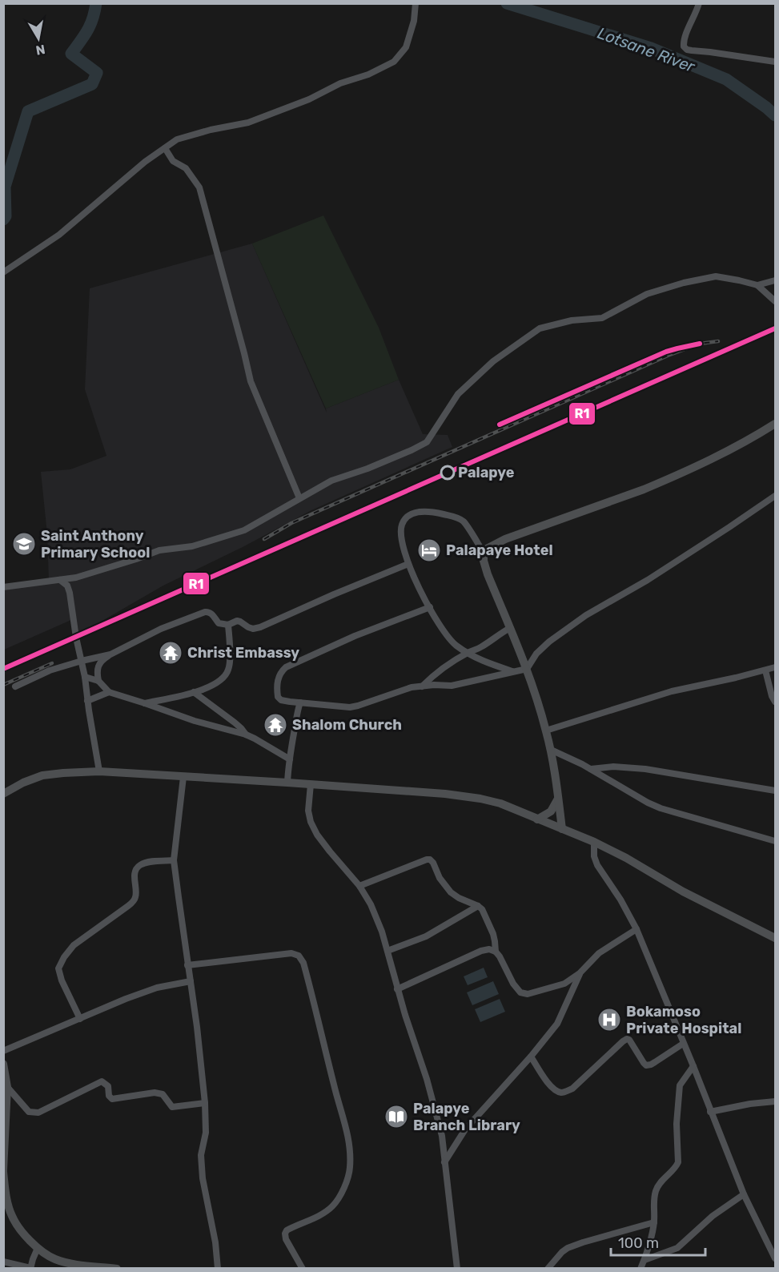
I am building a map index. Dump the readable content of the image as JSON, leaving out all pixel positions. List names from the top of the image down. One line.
{"water":["Lotsane River"],"places":{"other":["Palapye"],"school or university":["Saint Anthony Primary School"],"hotel":["Palapaye Hotel"],"temple":["Christ Embassy","Shalom Church"],"hospital":["Bokamoso Private Hospital"],"library":["Palapye Branch Library"]},"lines":["transit line R1"],"scale_bar":"100 m","north":"bottom"}
